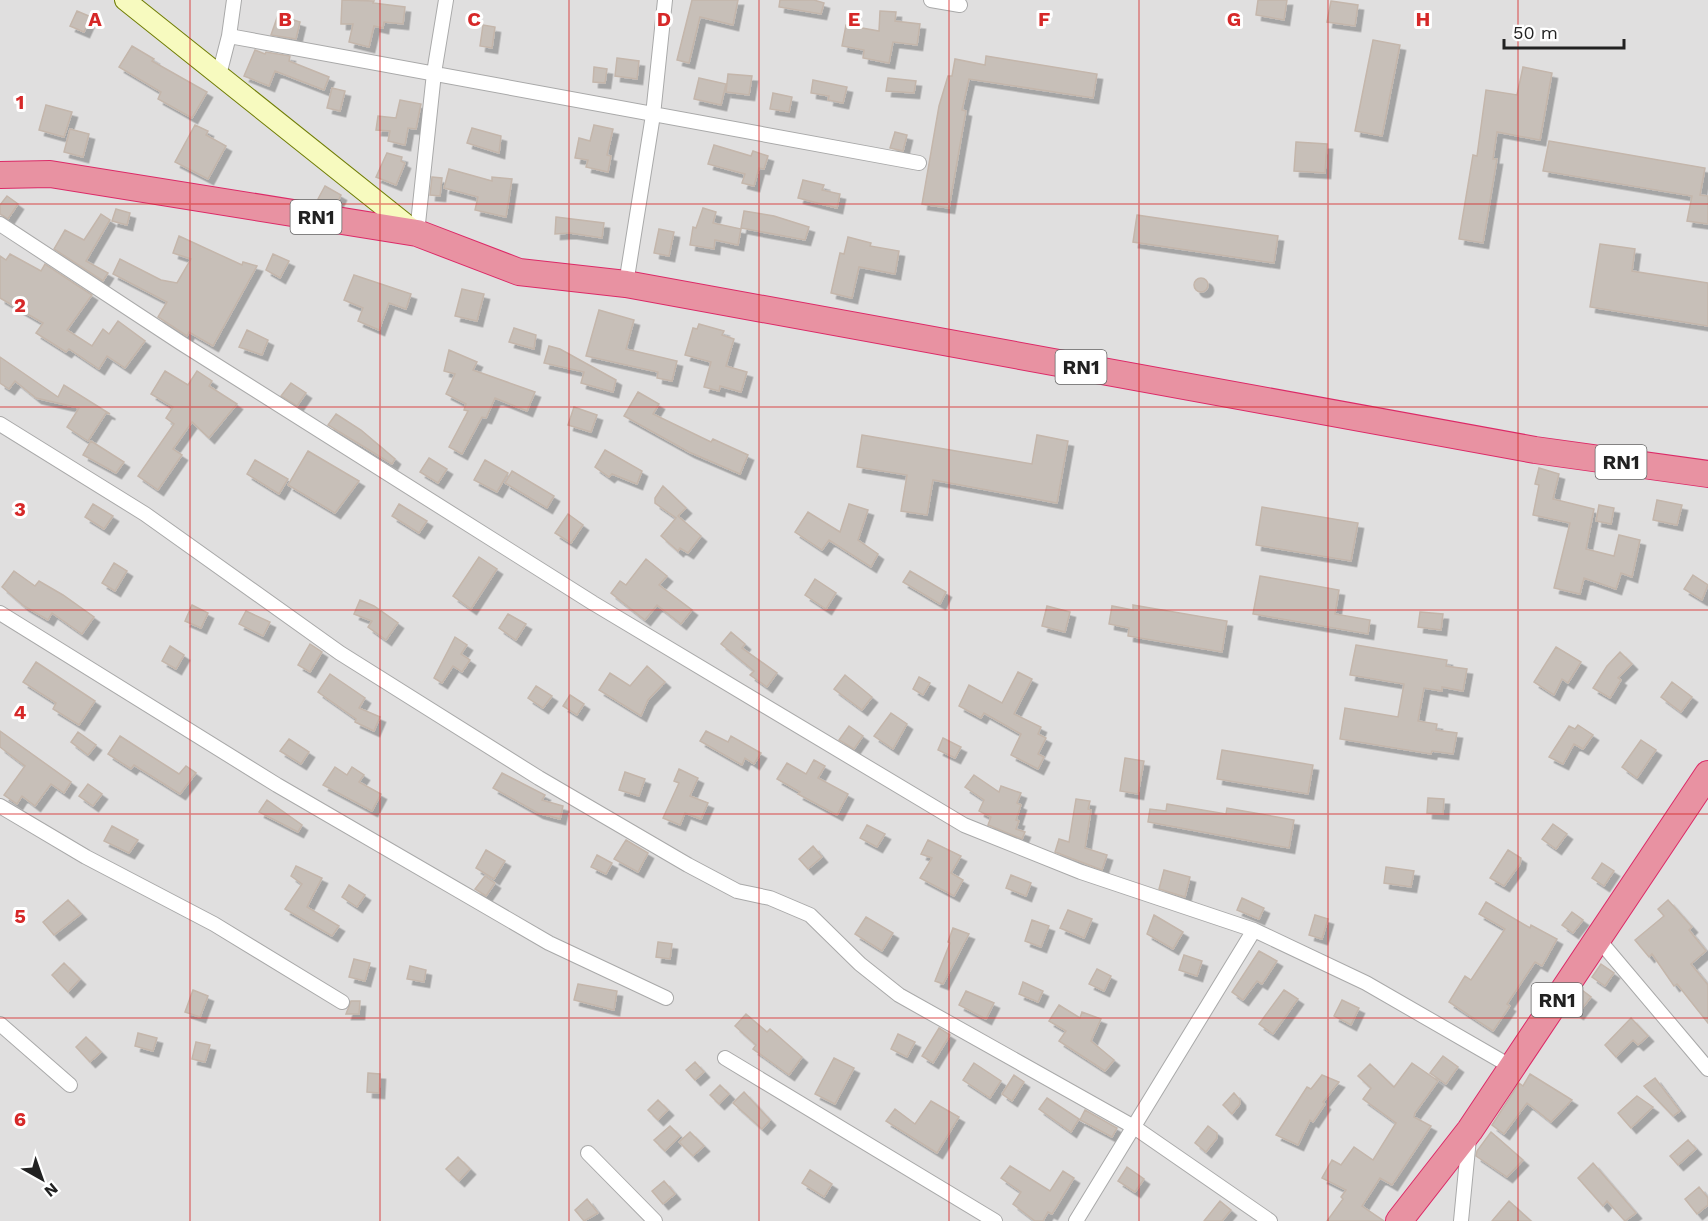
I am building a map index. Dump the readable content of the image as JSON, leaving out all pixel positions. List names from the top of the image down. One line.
{"streets":{"highway":["RN1"]},"scale_bar":"50 m","north":"bottom right","grid":{"columns":["A","B","C","D","E","F","G","H"],"rows":["1","2","3","4","5","6"]}}
